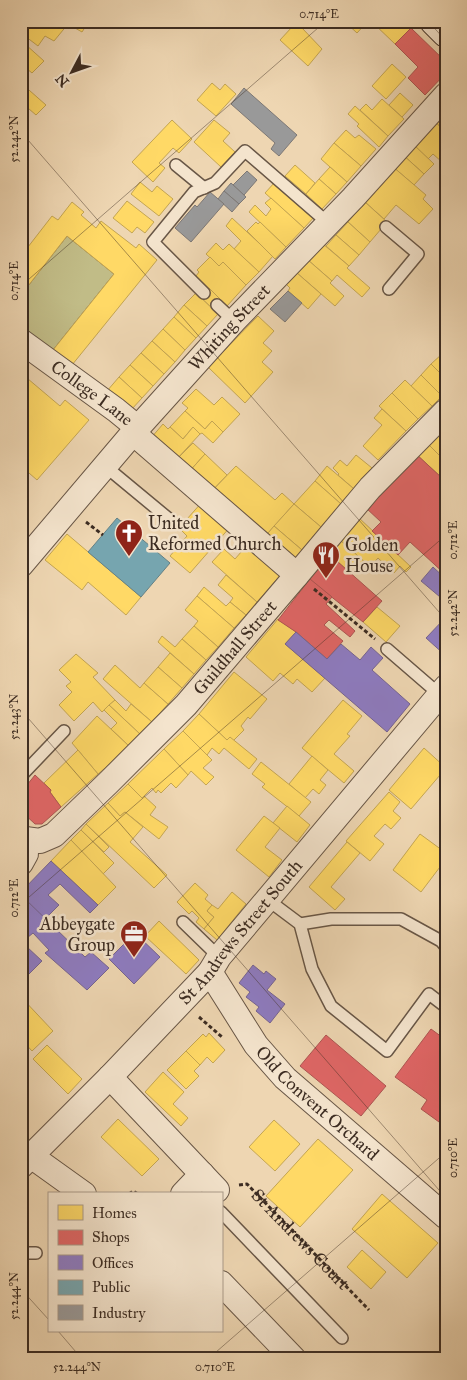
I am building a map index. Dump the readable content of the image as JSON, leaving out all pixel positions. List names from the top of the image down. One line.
{"streets":{"street":["Whiting Street","College Lane","Guildhall Street","St Andrews Street South","Old Convent Orchard"],"path":["St Andrews Court"]},"crossings":[["Whiting Street","College Lane"],["College Lane","Guildhall Street"],["St Andrews Street South","Old Convent Orchard"]],"places":{"church":["United Reformed Church"],"restaurant":["Golden House"],"office":["Abbeygate Group"]},"legend":["Homes","Shops","Offices","Public","Industry"],"north":"bottom left","coordinates":["0.714°E","52.242°N","0.712°E","52.243°N","0.710°E","52.244°N"]}
